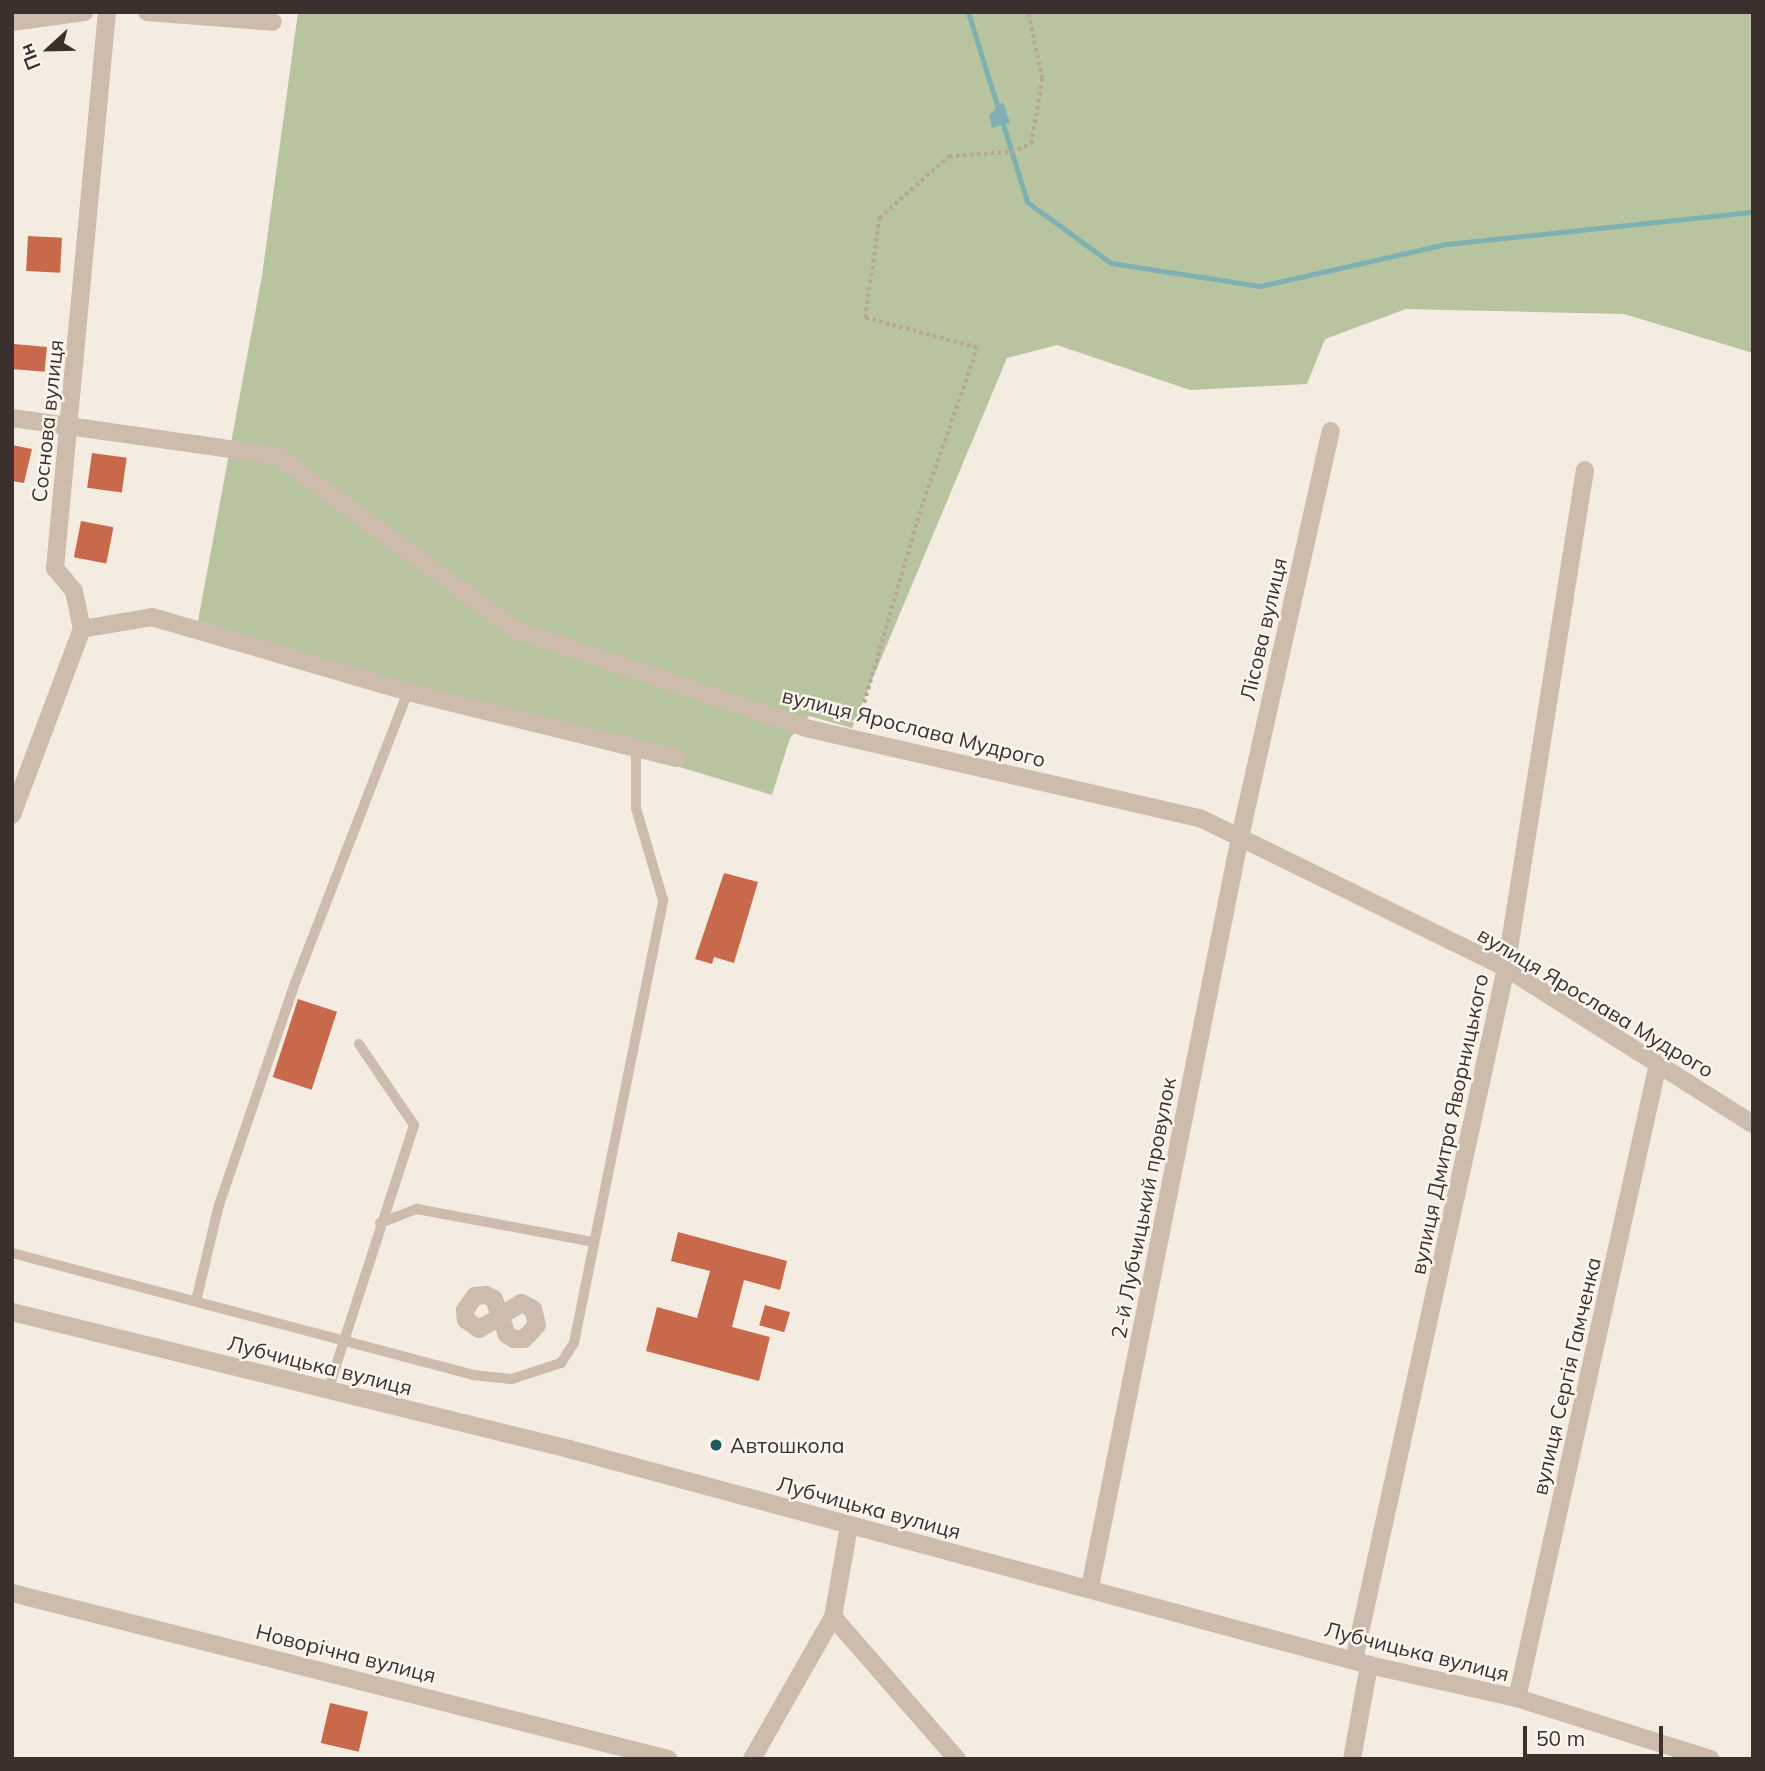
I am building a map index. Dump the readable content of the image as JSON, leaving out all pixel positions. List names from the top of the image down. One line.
{"streets":{"street":["Соснова вулиця","Лісова вулиця","вулиця Ярослава Мудрого","вулиця Дмитра Яворницького","2-й Лубчицький провулок","Лубчицька вулиця","вулиця Сергія Гамченка","Новорічна вулиця"]},"crossings":[["Соснова вулиця","вулиця Ярослава Мудрого"],["Лісова вулиця","вулиця Ярослава Мудрого"],["Лісова вулиця","2-й Лубчицький провулок"],["вулиця Ярослава Мудрого","вулиця Дмитра Яворницького"],["вулиця Ярослава Мудрого","2-й Лубчицький провулок"],["вулиця Ярослава Мудрого","вулиця Сергія Гамченка"],["вулиця Дмитра Яворницького","Лубчицька вулиця"],["2-й Лубчицький провулок","Лубчицька вулиця"],["Лубчицька вулиця","вулиця Сергія Гамченка"]],"places":["Автошкола"],"scale_bar":"50 m","north":"left"}
